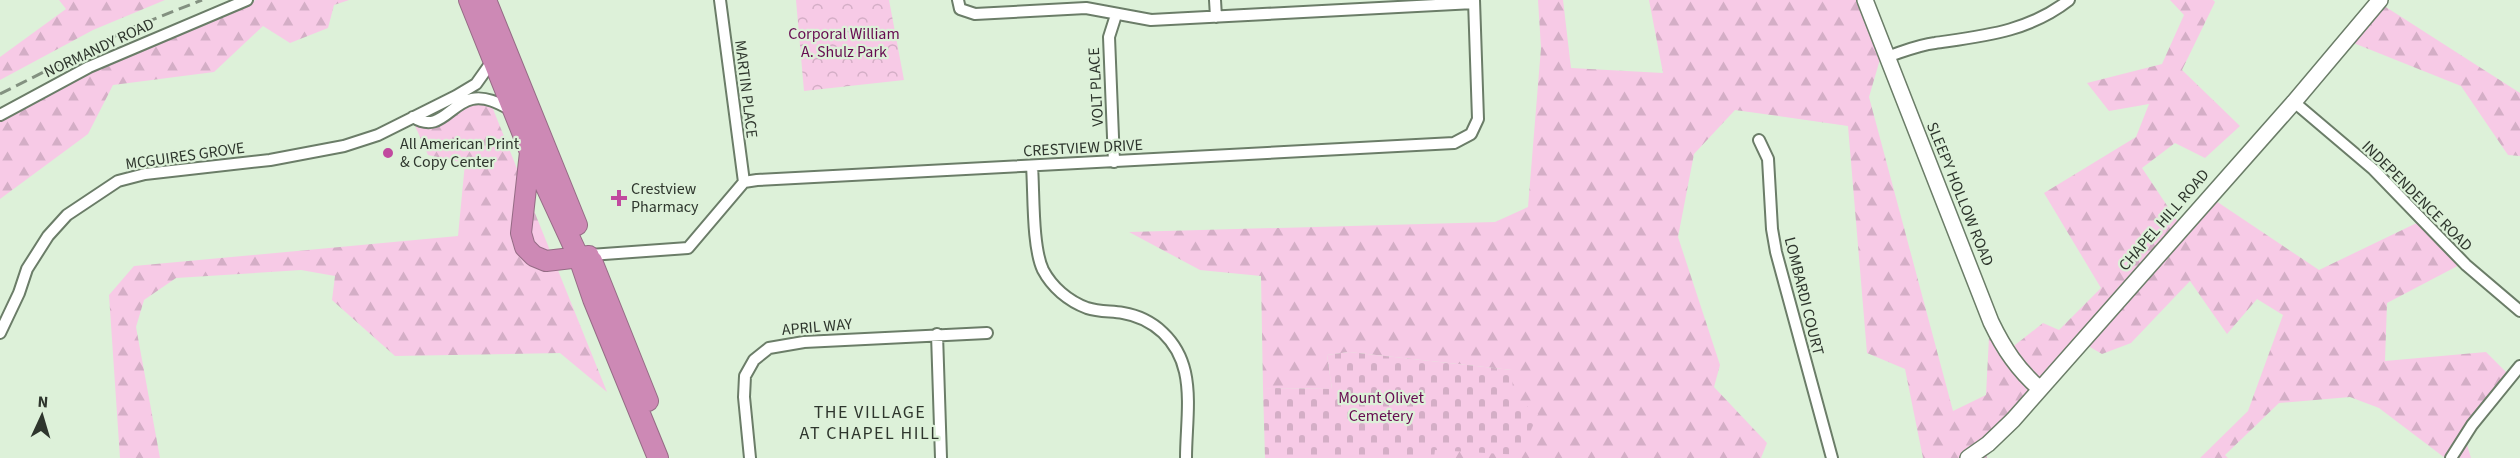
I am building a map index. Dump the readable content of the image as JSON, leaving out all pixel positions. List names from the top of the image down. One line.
{"streets":{"street":["NORMANDY ROAD","VOLT PLACE","MARTIN PLACE","CRESTVIEW DRIVE","MCGUIRES GROVE","SLEEPY HOLLOW ROAD","INDEPENDENCE ROAD","CHAPEL HILL ROAD","LOMBARDI COURT","APRIL WAY"]},"crossings":[["VOLT PLACE","CRESTVIEW DRIVE"],["MARTIN PLACE","CRESTVIEW DRIVE"],["SLEEPY HOLLOW ROAD","CHAPEL HILL ROAD"],["INDEPENDENCE ROAD","CHAPEL HILL ROAD"]],"districts":["THE VILLAGE AT CHAPEL HILL"],"parks":["Corporal William A. Shulz Park","Mount Olivet Cemetery"],"places":{"other":["All American Print & Copy Center"],"health":["Crestview Pharmacy"]},"north":"top"}
